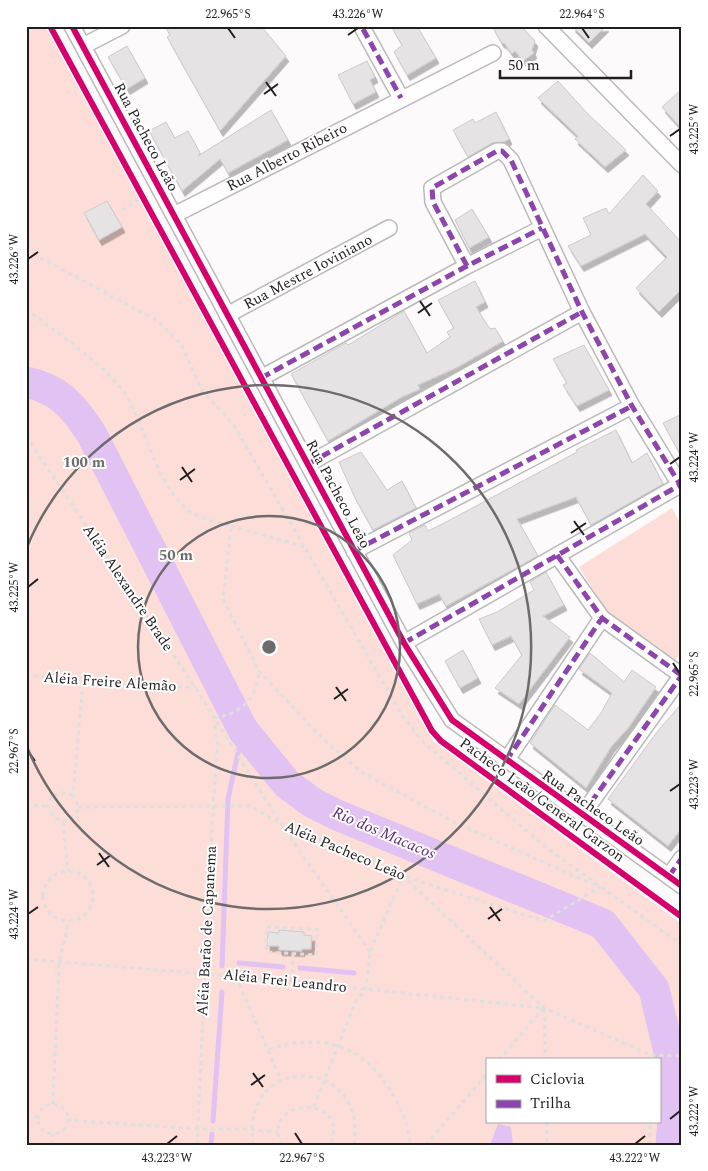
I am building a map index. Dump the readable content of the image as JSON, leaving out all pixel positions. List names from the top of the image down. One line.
{"streets":{"street":["Rua Pacheco Leão","Rua Alberto Ribeiro","Rua Mestre Ioviniano"],"path":["Aléia Alexandre Brade","Aléia Freire Alemão","Aléia Pacheco Leão","Aléia Barão de Capanema","Aléia Frei Leandro"],"cycle path":["Pacheco Leão/General Garzon"]},"crossings":[["Rua Pacheco Leão","Rua Alberto Ribeiro"],["Rua Pacheco Leão","Rua Mestre Ioviniano"],["Aléia Alexandre Brade","Aléia Freire Alemão"],["Aléia Alexandre Brade","Aléia Pacheco Leão"],["Aléia Alexandre Brade","Aléia Barão de Capanema"],["Aléia Pacheco Leão","Aléia Barão de Capanema"],["Aléia Barão de Capanema","Aléia Frei Leandro"]],"water":["Rio dos Macacos"],"legend":["Ciclovia","Trilha"],"scale_bar":"50 m","coordinates":["22.965°S","43.226°W","22.964°S","43.225°W","43.224°W","22.967°S","43.223°W","43.222°W"],"rings":["100 m","50 m"]}
